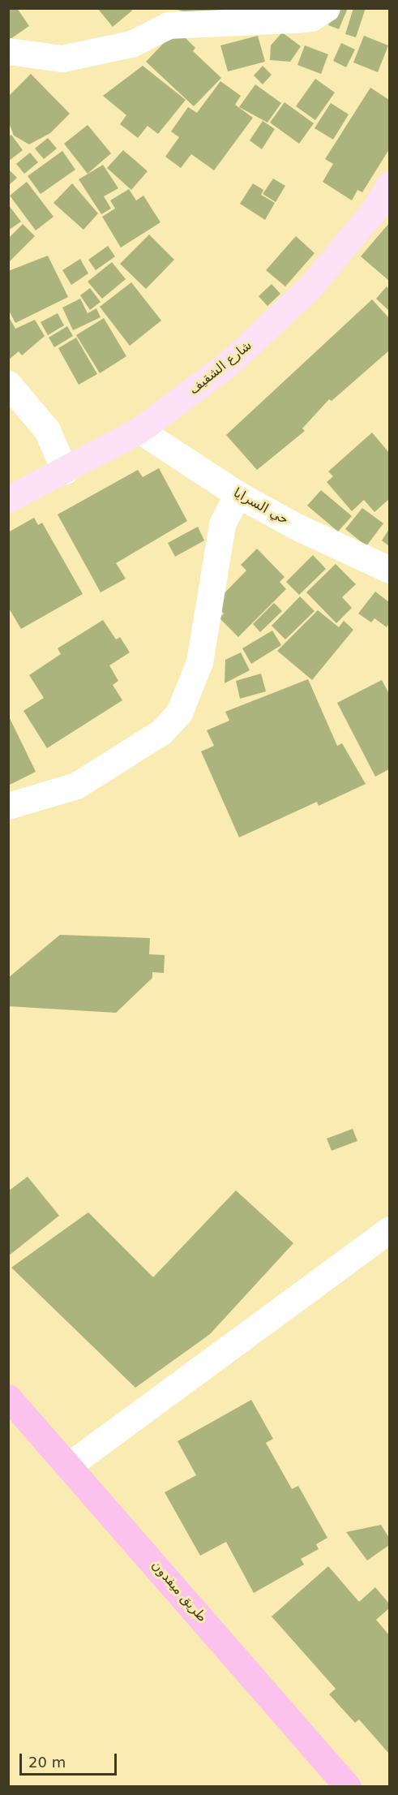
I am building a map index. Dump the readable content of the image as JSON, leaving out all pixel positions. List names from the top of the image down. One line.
{"streets":{"main road":["شارع الشقيف","طريق ميفدون"],"street":["حي السرايا"]},"crossings":[["شارع الشقيف","حي السرايا"]],"scale_bar":"20 m"}
